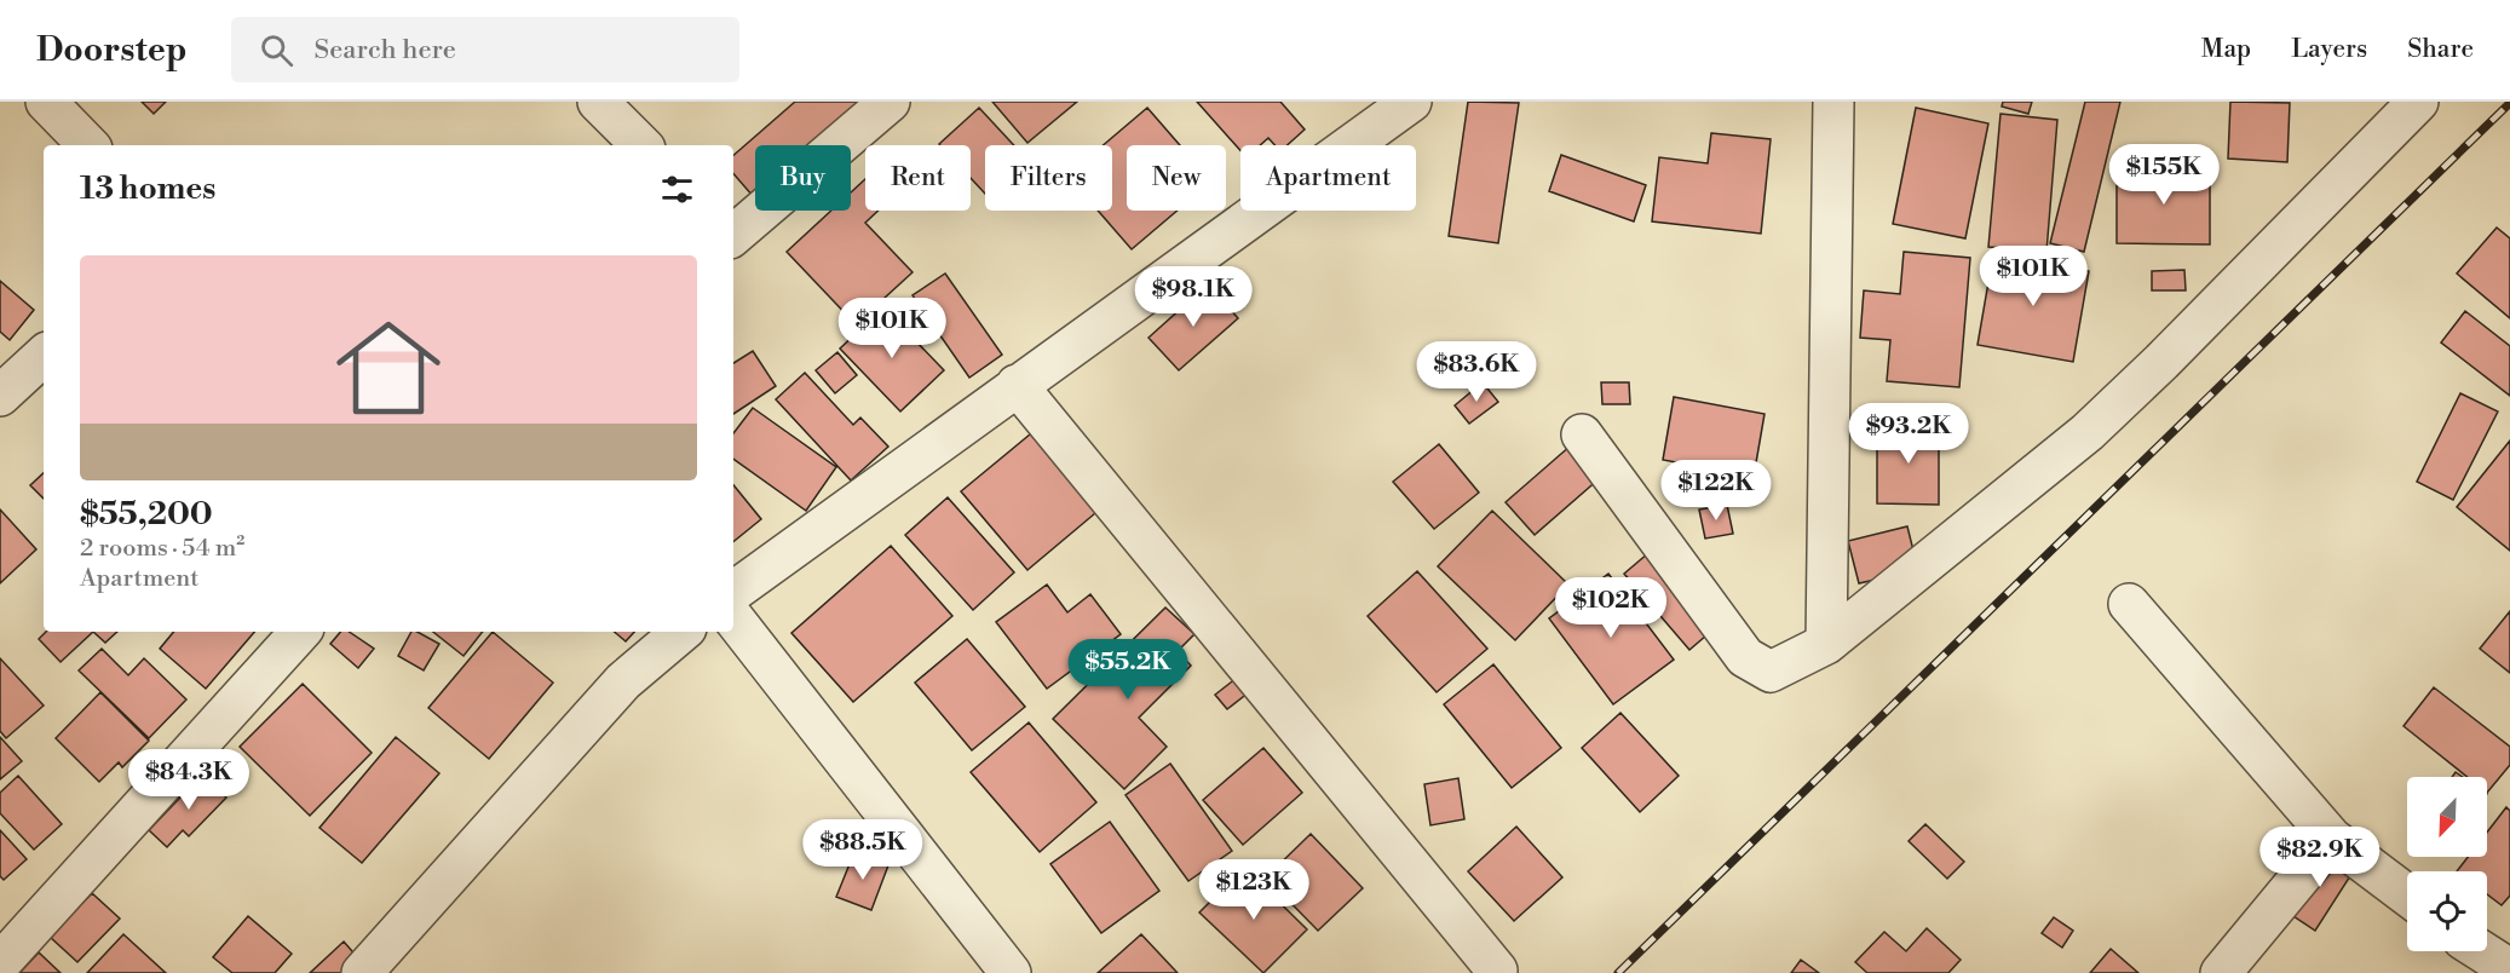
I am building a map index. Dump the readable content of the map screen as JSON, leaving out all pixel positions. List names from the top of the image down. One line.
{"north":"bottom left","page":{"header":"Doorstep","search":"Search here","nav":["Map","Layers","Share"],"price":["$155K","$101K","$98.1K","$101K","$83.6K","$93.2K","$122K","$102K","$55.2K","$84.3K","$88.5K","$82.9K","$123K"],"chip":["Buy","Rent","Filters","New","Apartment"],"heading":"13 homes","list":[{"name":"$55,200","note":"2 rooms · 54 m² · Apartment"}]}}
